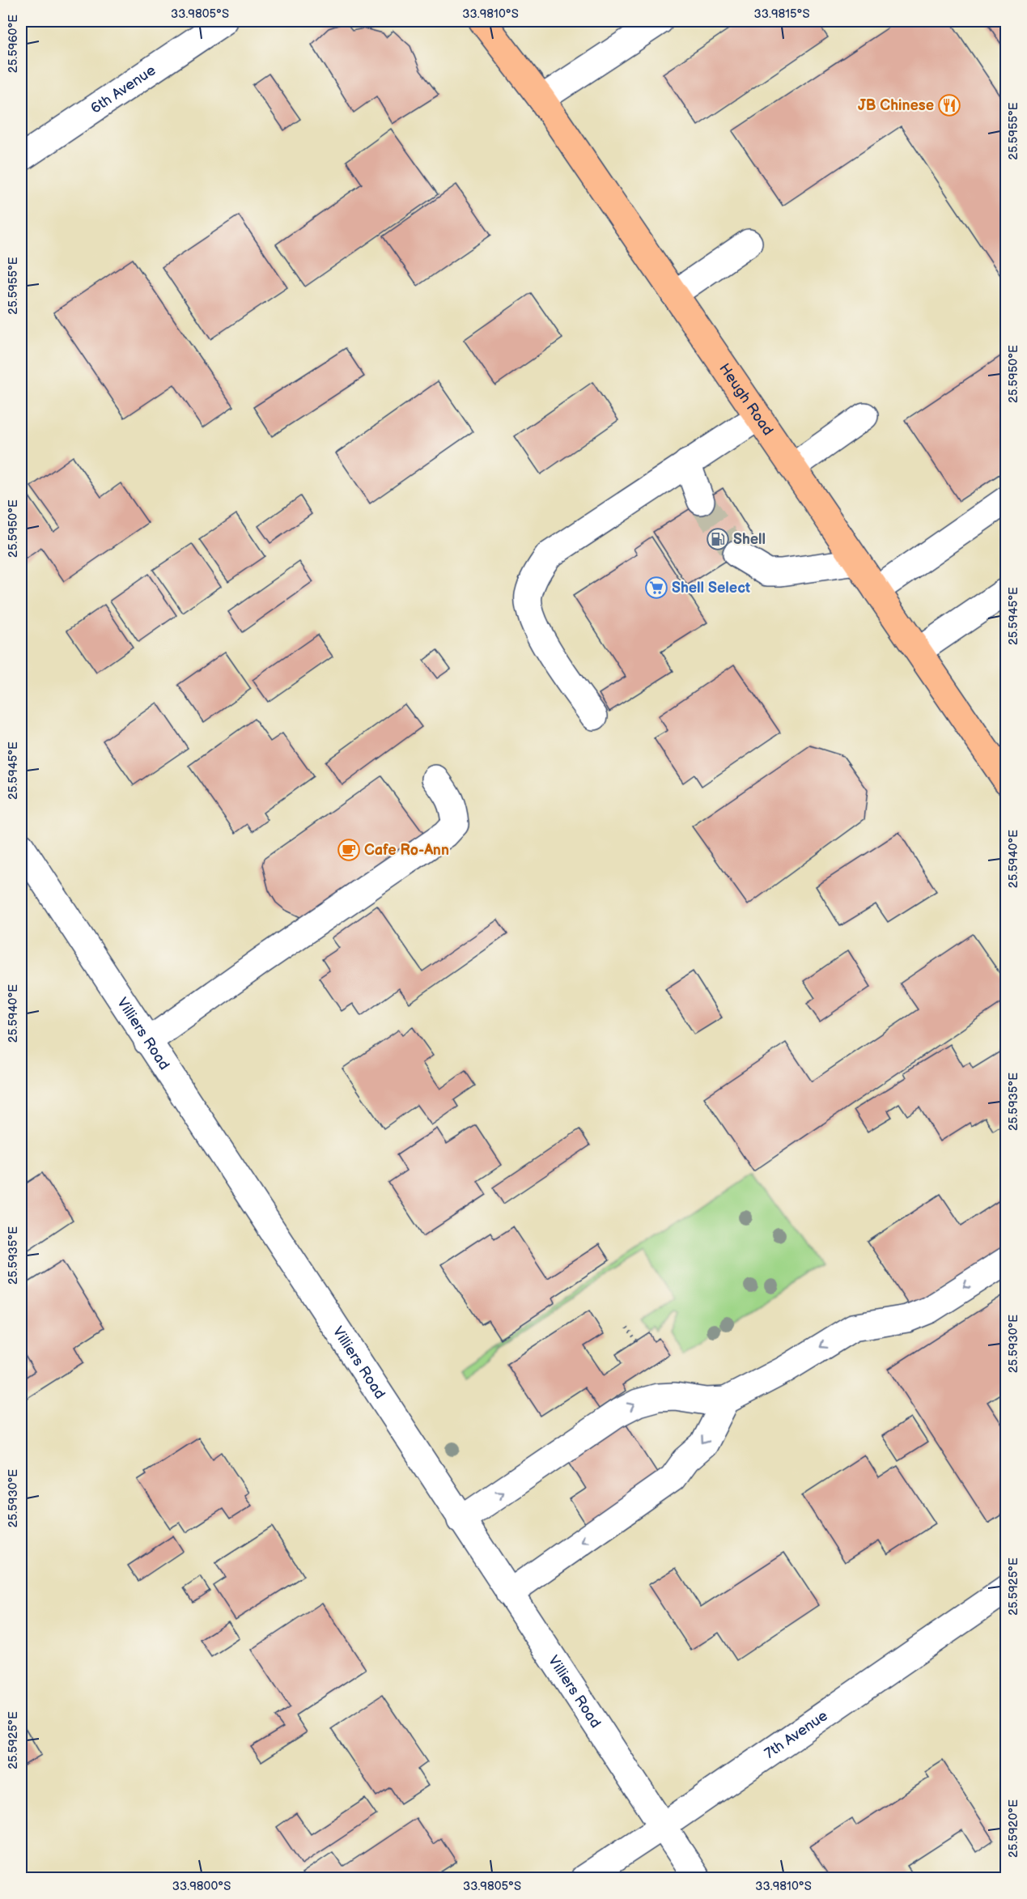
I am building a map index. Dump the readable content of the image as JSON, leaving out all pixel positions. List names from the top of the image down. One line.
{"streets":{"main road":["Heugh Road"],"street":["6th Avenue","Villiers Road","7th Avenue"]},"crossings":[["Villiers Road","7th Avenue"]],"places":{"restaurant":["JB Chinese"],"fuel station":["Shell"],"supermarket":["Shell Select"],"cafe":["Cafe Ro-Ann"]},"coordinates":["33.9805°S","33.9810°S","33.9815°S","25.5960°E","25.5955°E","25.5950°E","25.5945°E","25.5940°E","25.5935°E","25.5930°E","25.5925°E","25.5920°E","33.9800°S"]}
